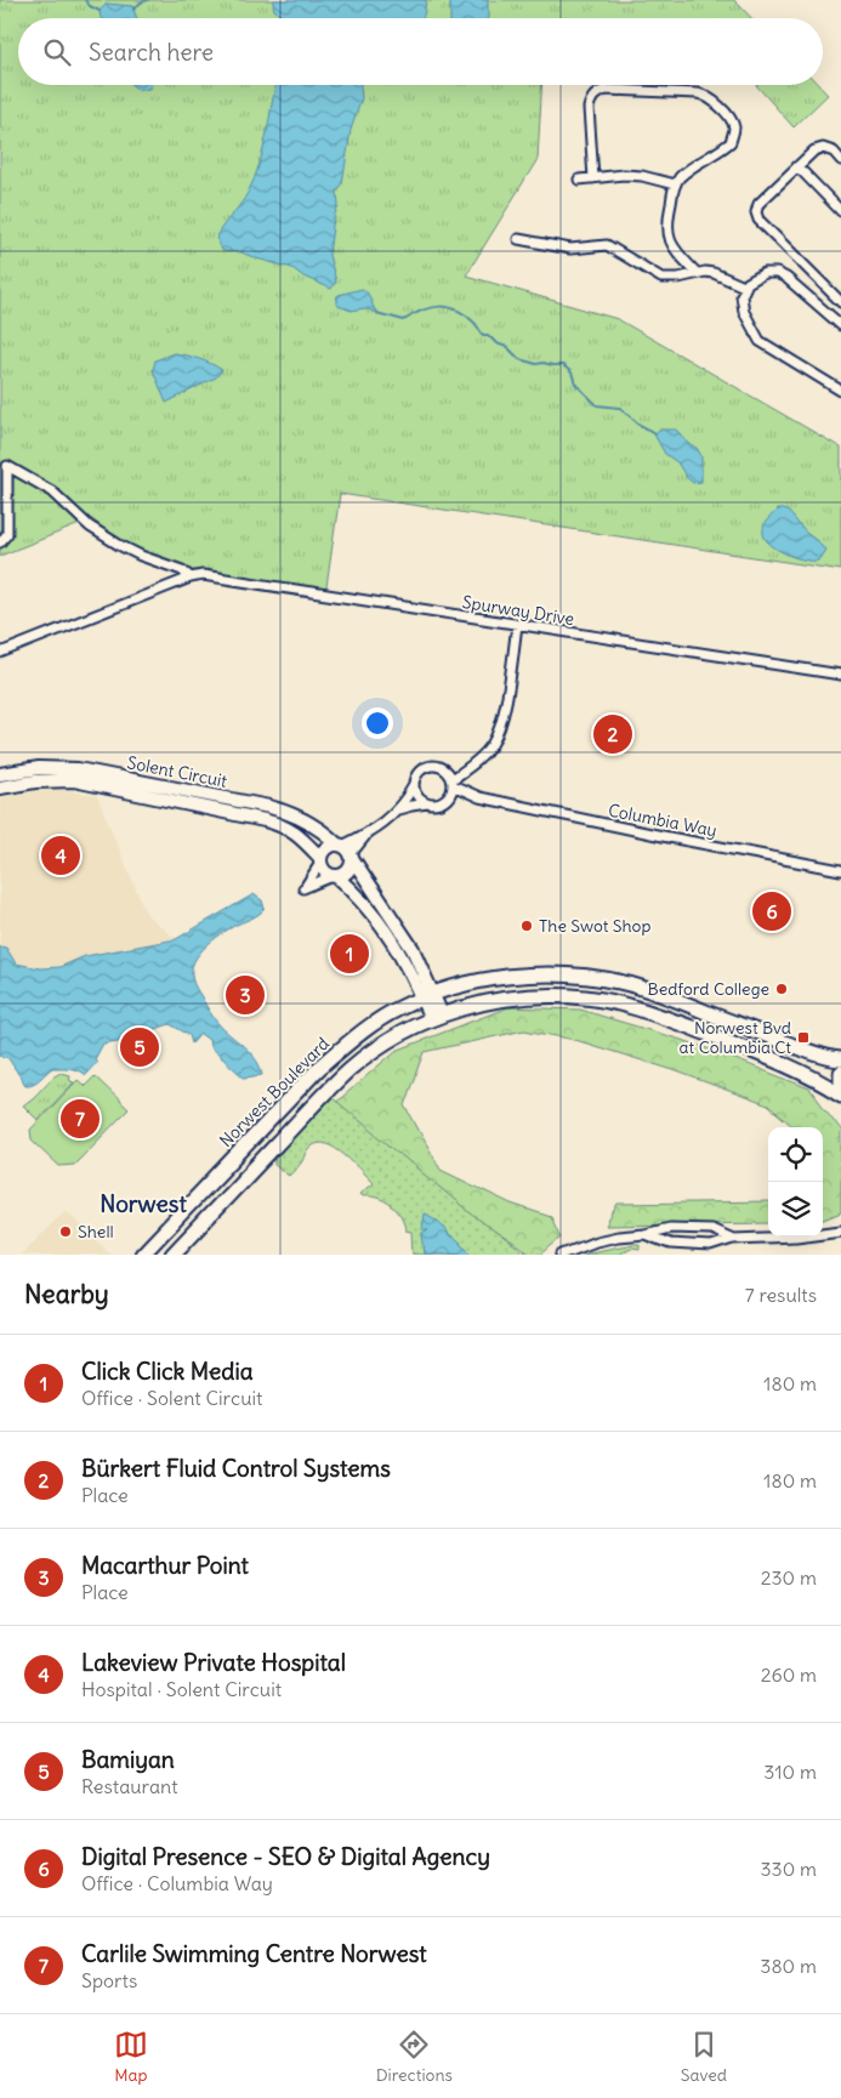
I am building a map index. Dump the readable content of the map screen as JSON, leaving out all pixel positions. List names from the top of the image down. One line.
{"streets":{"main road":["Norwest Boulevard"],"street":["Spurway Drive","Solent Circuit","Columbia Way"]},"crossings":[["Solent Circuit","Norwest Boulevard"]],"districts":["Norwest"],"places":{"other":["The Swot Shop","Bedford College","Shell"],"transit":["Norwest Bvd at Columbia Ct"]},"page":{"search":"Search here","pins":["2","4","6","1","3","5","7"],"heading":["Nearby","7 results"],"list":[{"mark":"1","name":"Click Click Media","note":"Office · Solent Circuit","value":"180 m"},{"mark":"2","name":"Bürkert Fluid Control Systems","note":"Place","value":"180 m"},{"mark":"3","name":"Macarthur Point","note":"Place","value":"230 m"},{"mark":"4","name":"Lakeview Private Hospital","note":"Hospital · Solent Circuit","value":"260 m"},{"mark":"5","name":"Bamiyan","note":"Restaurant","value":"310 m"},{"mark":"6","name":"Digital Presence - SEO & Digital Agency","note":"Office · Columbia Way","value":"330 m"},{"mark":"7","name":"Carlile Swimming Centre Norwest","note":"Sports","value":"380 m"}],"nav":["Map","Directions","Saved"]}}
